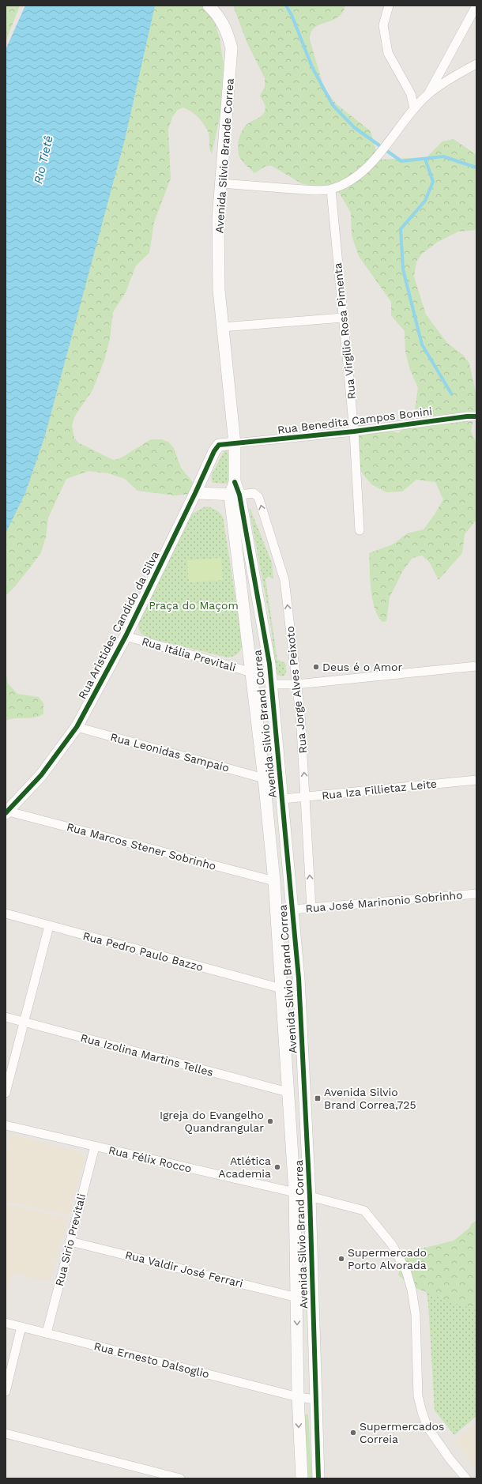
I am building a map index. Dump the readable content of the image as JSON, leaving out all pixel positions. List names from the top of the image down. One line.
{"streets":{"main road":["Avenida Silvio Brande Correa","Rua Aristides Candido da Silva","Avenida Silvio Brand Correa"],"street":["Rua Virgílio Rosa Pimenta","Rua Benedita Campos Bonini","Rua Itália Previtali","Rua Jorge Alves Peixoto","Rua Leonidas Sampaio","Rua Iza Fillietaz Leite","Rua Marcos Stener Sobrinho","Rua José Marinonio Sobrinho","Rua Pedro Paulo Bazzo","Rua Izolina Martins Telles","Rua Félix Rocco","Rua Sirio Previtali","Rua Valdir José Ferrari","Rua Ernesto Dalsoglio"]},"crossings":[["Avenida Silvio Brande Correa","Rua Benedita Campos Bonini"],["Avenida Silvio Brande Correa","Rua Aristides Candido da Silva"],["Avenida Silvio Brande Correa","Rua Jorge Alves Peixoto"],["Avenida Silvio Brande Correa","Avenida Silvio Brand Correa"],["Rua Virgílio Rosa Pimenta","Rua Benedita Campos Bonini"],["Rua Benedita Campos Bonini","Rua Aristides Candido da Silva"],["Rua Aristides Candido da Silva","Rua Itália Previtali"],["Rua Aristides Candido da Silva","Rua Leonidas Sampaio"],["Rua Aristides Candido da Silva","Rua Marcos Stener Sobrinho"],["Rua Itália Previtali","Avenida Silvio Brand Correa"],["Rua Jorge Alves Peixoto","Avenida Silvio Brand Correa"],["Rua Jorge Alves Peixoto","Rua Iza Fillietaz Leite"],["Rua Jorge Alves Peixoto","Rua José Marinonio Sobrinho"],["Avenida Silvio Brand Correa","Rua Leonidas Sampaio"],["Avenida Silvio Brand Correa","Rua Iza Fillietaz Leite"],["Avenida Silvio Brand Correa","Rua Marcos Stener Sobrinho"],["Avenida Silvio Brand Correa","Rua José Marinonio Sobrinho"],["Avenida Silvio Brand Correa","Rua Pedro Paulo Bazzo"],["Avenida Silvio Brand Correa","Rua Izolina Martins Telles"],["Avenida Silvio Brand Correa","Rua Félix Rocco"],["Avenida Silvio Brand Correa","Rua Valdir José Ferrari"],["Avenida Silvio Brand Correa","Rua Ernesto Dalsoglio"],["Rua Félix Rocco","Rua Sirio Previtali"],["Rua Sirio Previtali","Rua Valdir José Ferrari"],["Rua Sirio Previtali","Rua Ernesto Dalsoglio"]],"one_way":["Rua Jorge Alves Peixoto"],"water":["Rio Tietê"],"parks":["Praça do Maçom"],"places":{"other":["Deus é o Amor","Igreja do Evangelho Quandrangular","Atlética Academia","Supermercado Porto Alvorada","Supermercados Correia"],"transit":["Avenida Silvio Brand Correa,725"]}}
